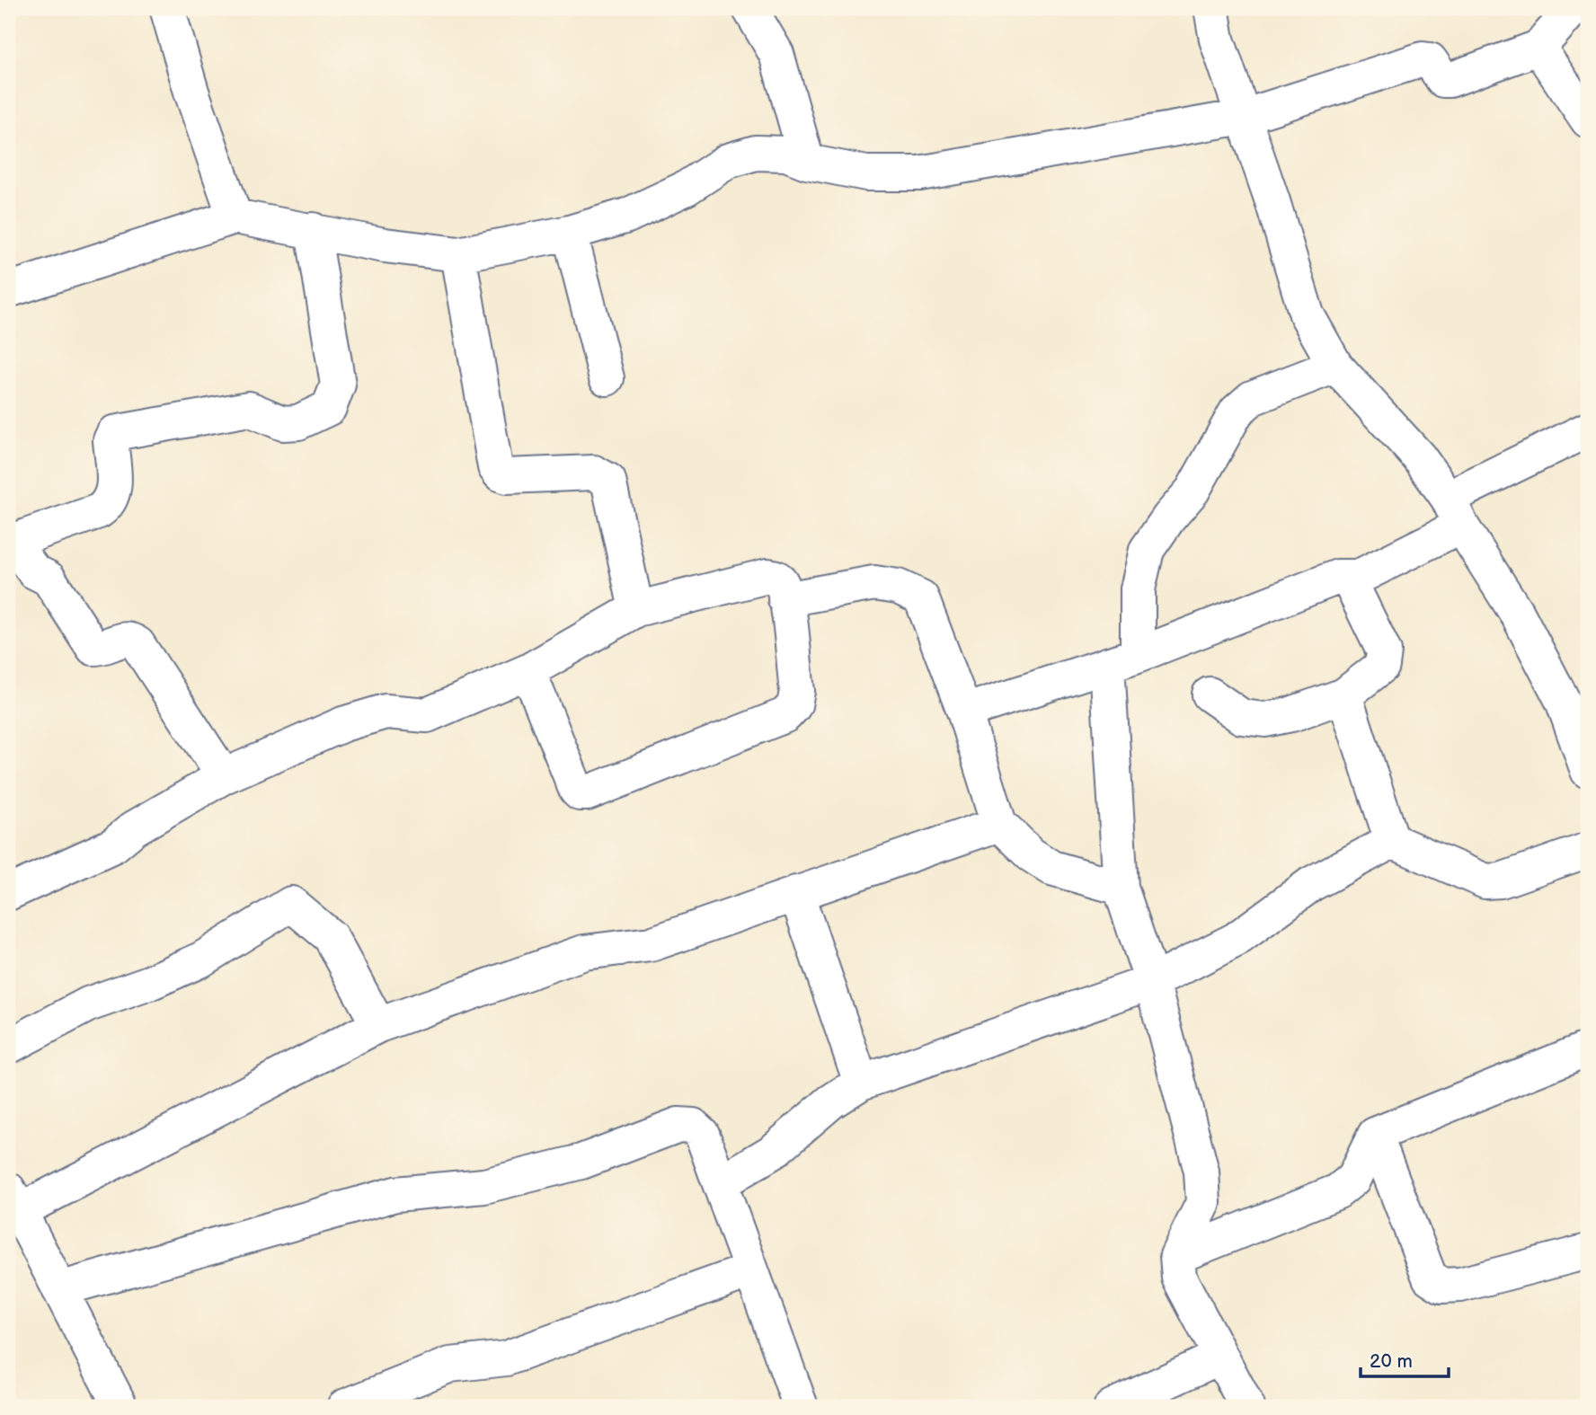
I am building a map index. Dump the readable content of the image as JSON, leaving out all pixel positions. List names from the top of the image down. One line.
{"scale_bar":"20 m"}
